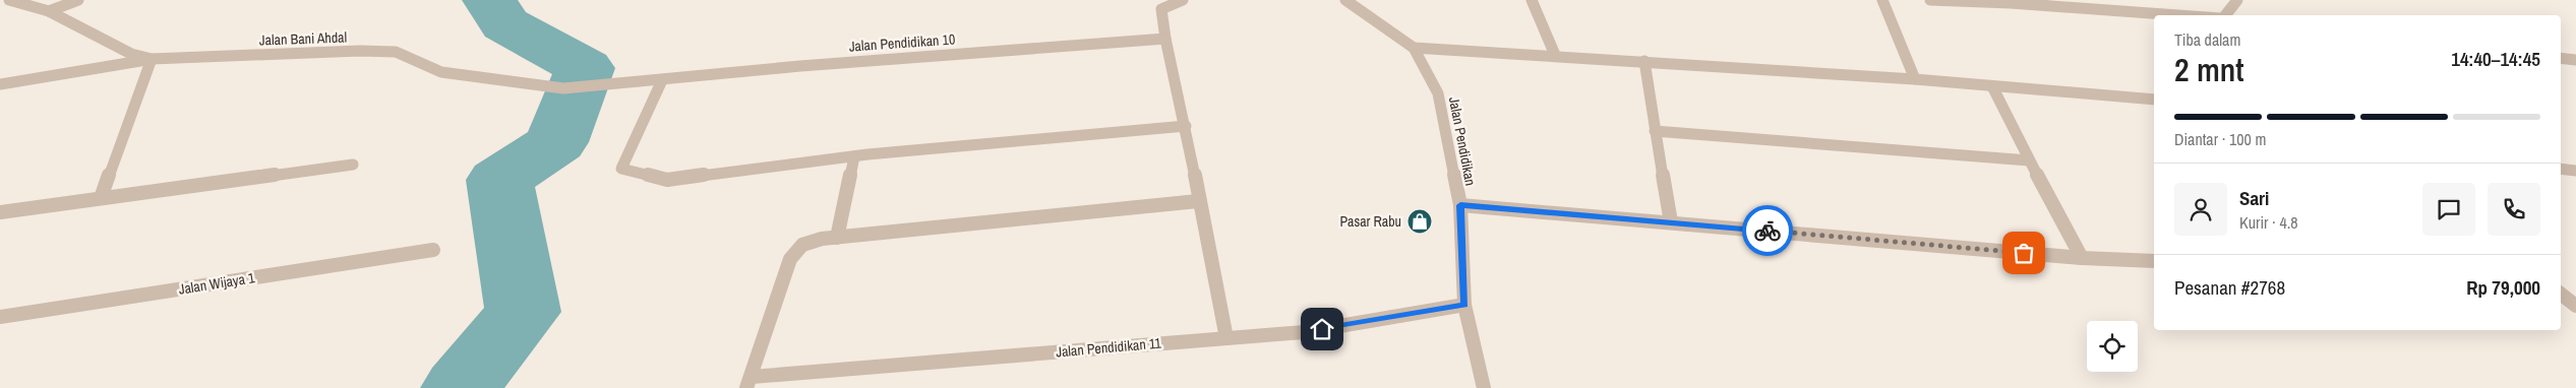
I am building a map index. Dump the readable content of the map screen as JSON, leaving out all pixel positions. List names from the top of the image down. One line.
{"streets":{"street":["Jalan Bani Ahdal","Jalan Pendidikan 10","Jalan Pendidikan","Jalan Wijaya 1","Jalan Pendidikan 11"]},"crossings":[["Jalan Bani Ahdal","Jalan Pendidikan 10"],["Jalan Pendidikan","Jalan Pendidikan 11"]],"places":{"shop":["Pasar Rabu"]},"page":{"heading":["2 mnt","Tiba dalam","14:40–14:45"],"panel":["Sari","Kurir · 4.8","Pesanan #2768","Rp 79,000"],"bar":"Diantar · 100 m"}}
